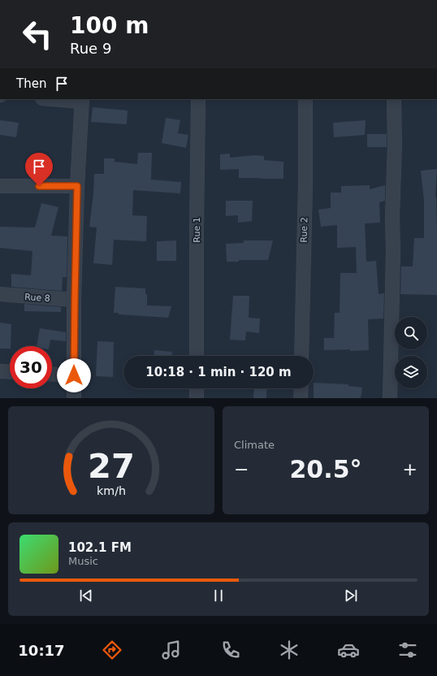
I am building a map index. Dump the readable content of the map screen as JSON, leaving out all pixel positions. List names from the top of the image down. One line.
{"streets":{"street":["Rue 1","Rue 2","Rue 8"]},"page":{"turn":["100 m","Rue 9"],"then":"Then","limit":"30","trip":"10:18 · 1 min · 120 m","tile":"Climate","heat":["−","20.5°","+"],"song":["102.1 FM","Music"],"tabs":"10:17","gauge":["27","km/h"]}}
